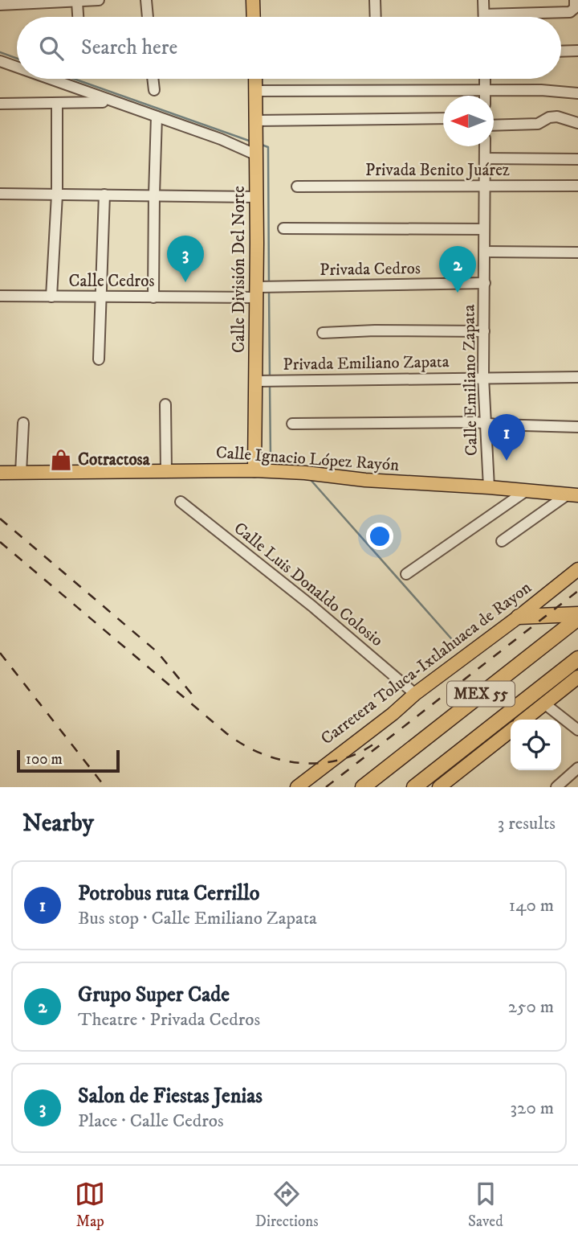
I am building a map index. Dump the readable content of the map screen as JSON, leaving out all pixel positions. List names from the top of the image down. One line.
{"streets":{"highway":["MEX 55"],"main road":["Calle División Del Norte","Calle Ignacio López Rayón","Carretera Toluca-Ixtlahuaca de Rayon"],"street":["Privada Benito Juárez","Privada Cedros","Calle Cedros","Privada Emiliano Zapata","Calle Emiliano Zapata","Calle Luis Donaldo Colosio"]},"crossings":[["Privada Benito Juárez","Calle Emiliano Zapata"],["Calle División Del Norte","Privada Cedros"],["Calle División Del Norte","Calle Cedros"],["Calle División Del Norte","Privada Emiliano Zapata"],["Calle División Del Norte","Calle Ignacio López Rayón"],["Privada Cedros","Calle Cedros"],["Privada Cedros","Calle Emiliano Zapata"],["Privada Emiliano Zapata","Calle Emiliano Zapata"],["Calle Emiliano Zapata","Calle Ignacio López Rayón"],["Calle Luis Donaldo Colosio","Carretera Toluca-Ixtlahuaca de Rayon"]],"places":{"shop":["Cotractosa"]},"scale_bar":"100 m","north":"left","page":{"search":"Search here","pins":["3","2","1"],"scale":"100 m","heading":["Nearby","3 results"],"list":[{"mark":"1","name":"Potrobus ruta Cerrillo","note":"Bus stop · Calle Emiliano Zapata","value":"140 m"},{"mark":"2","name":"Grupo Super Cade","note":"Theatre · Privada Cedros","value":"250 m"},{"mark":"3","name":"Salon de Fiestas Jenias","note":"Place · Calle Cedros","value":"320 m"}],"nav":["Map","Directions","Saved"]}}
